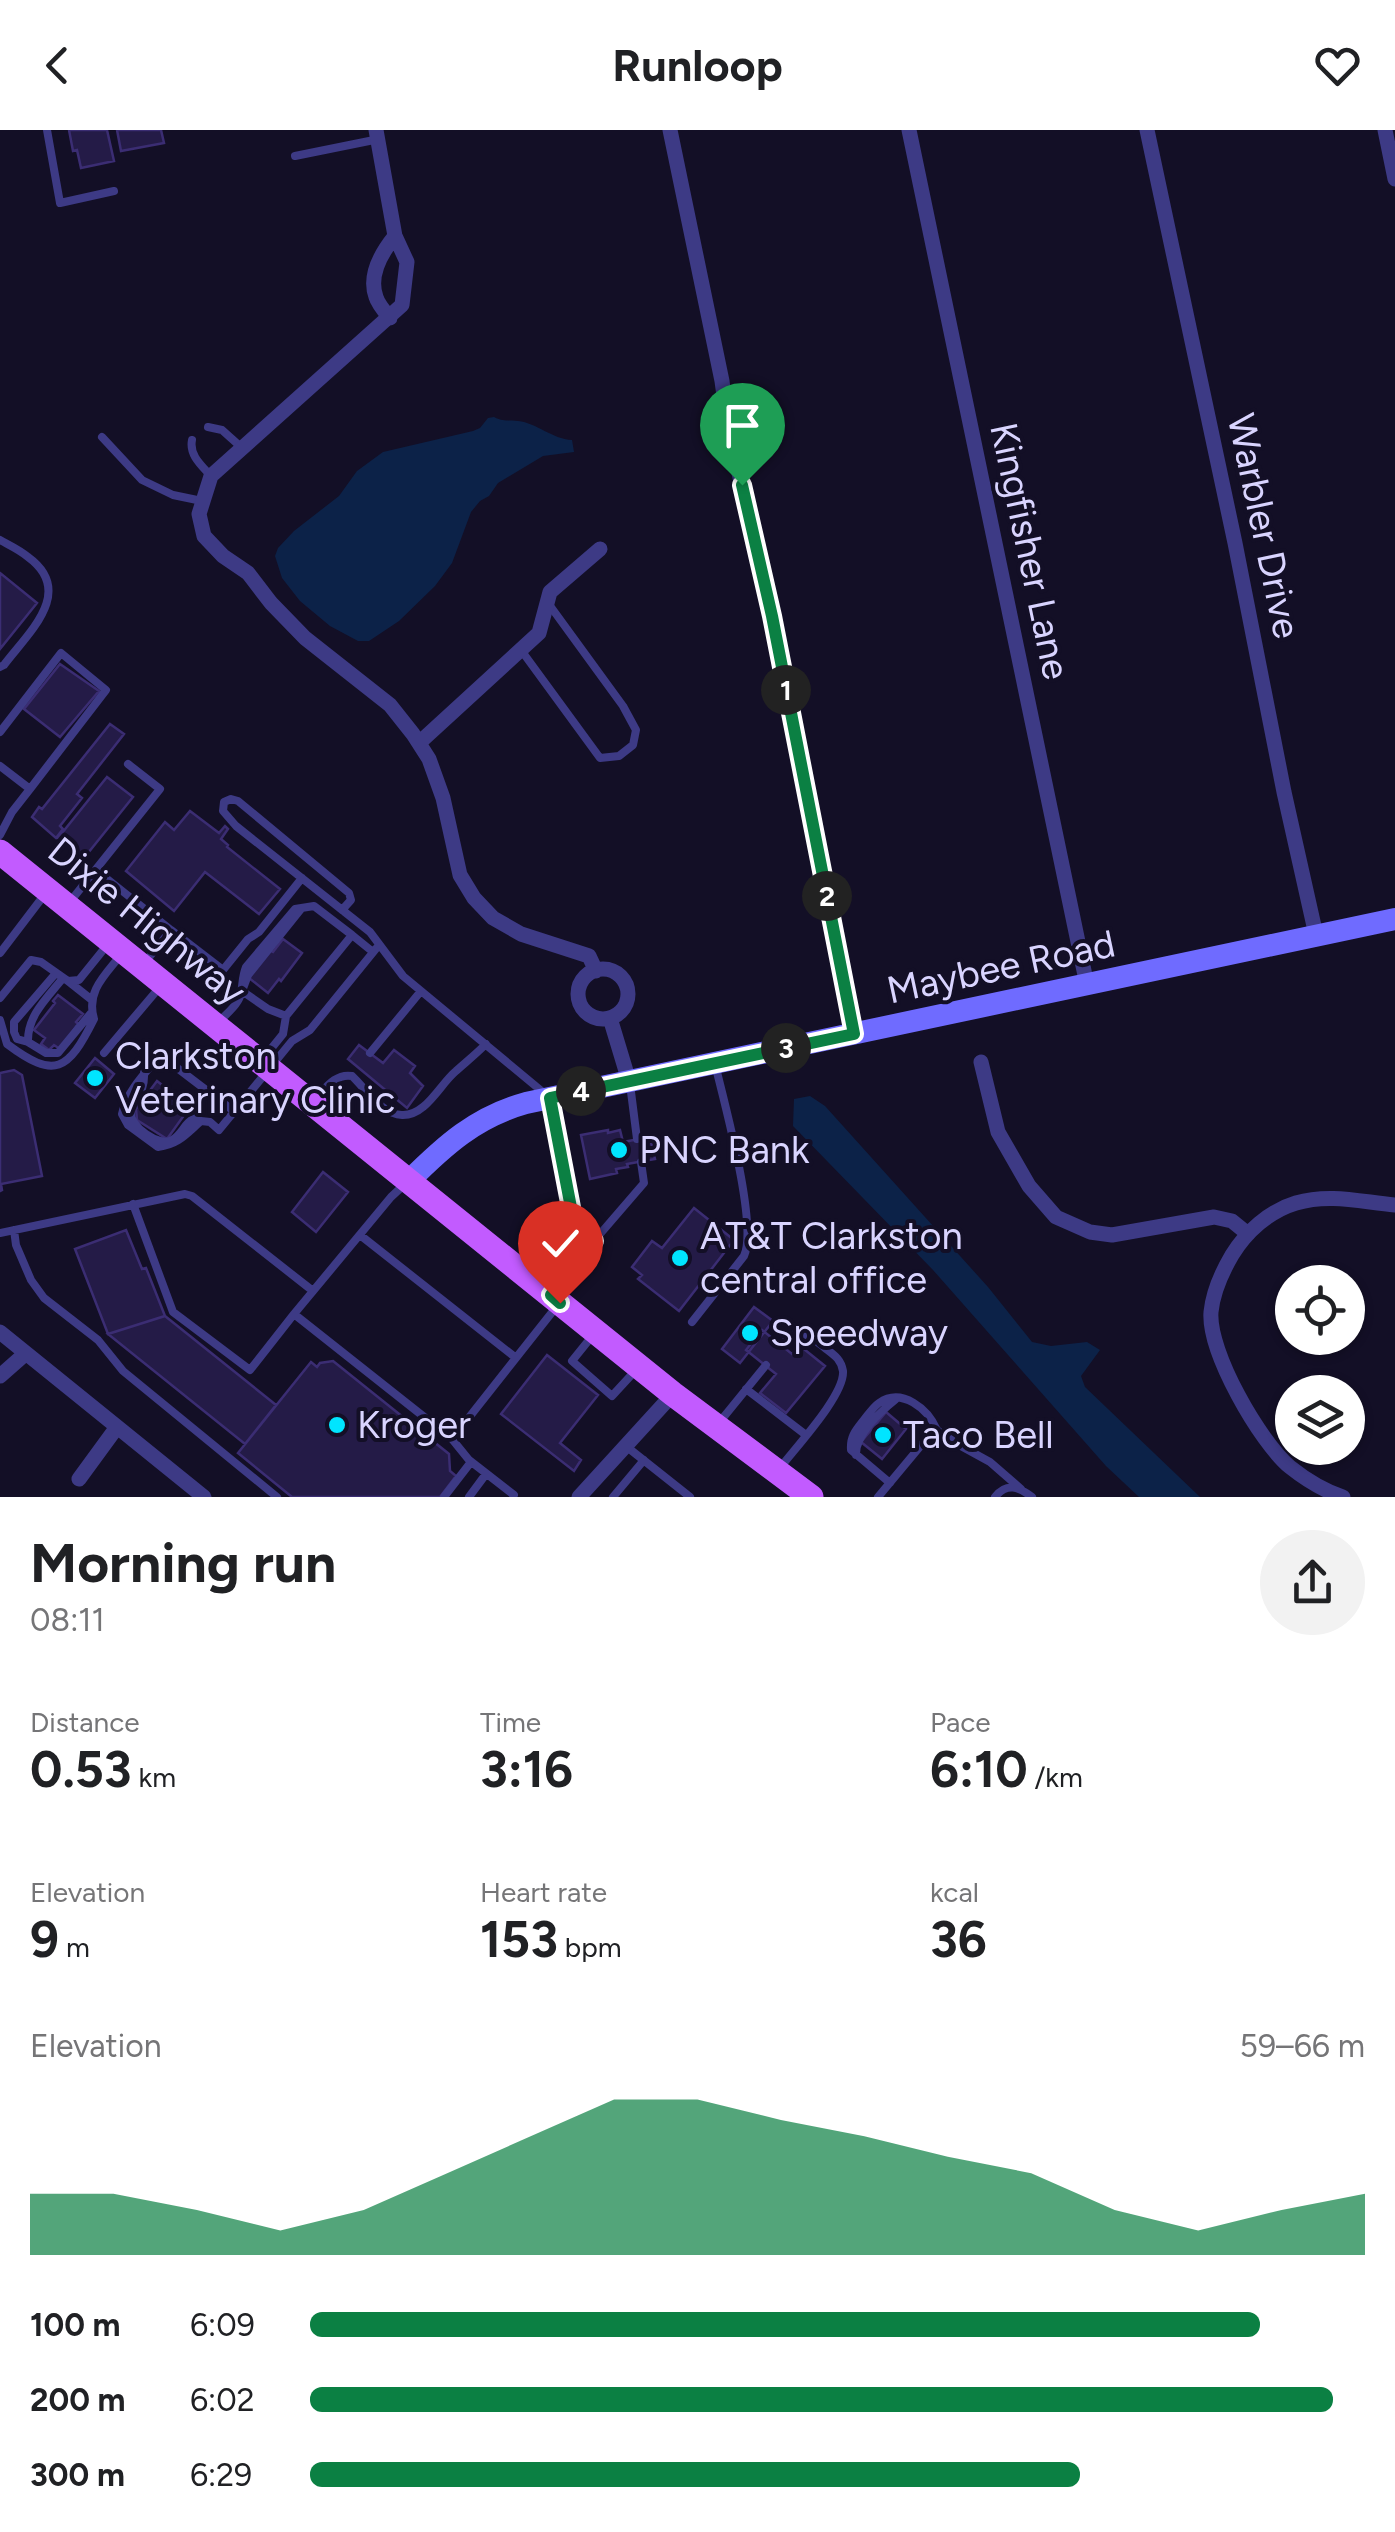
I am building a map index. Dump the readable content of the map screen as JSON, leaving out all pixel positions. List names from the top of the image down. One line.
{"streets":{"main road":["Dixie Highway","Maybee Road"],"street":["Warbler Drive","Kingfisher Lane"]},"crossings":[["Warbler Drive","Maybee Road"],["Kingfisher Lane","Maybee Road"],["Dixie Highway","Maybee Road"]],"places":["Clarkston Veterinary Clinic","PNC Bank","AT&T Clarkston central office","Speedway","Kroger","Taco Bell"],"page":{"header":"Runloop","pins":["1","2","3","4"],"heading":["Morning run","08:11"],"stats":[["Distance","0.53 km"],["Time","3:16"],["Pace","6:10 /km"],["Elevation","9 m"],["Heart rate","153 bpm"],["kcal","36"]],"chart":["Elevation","59–66 m"],"list":[{"name":"100 m","note":"6:09"},{"name":"200 m","note":"6:02"},{"name":"300 m","note":"6:29"}]}}
